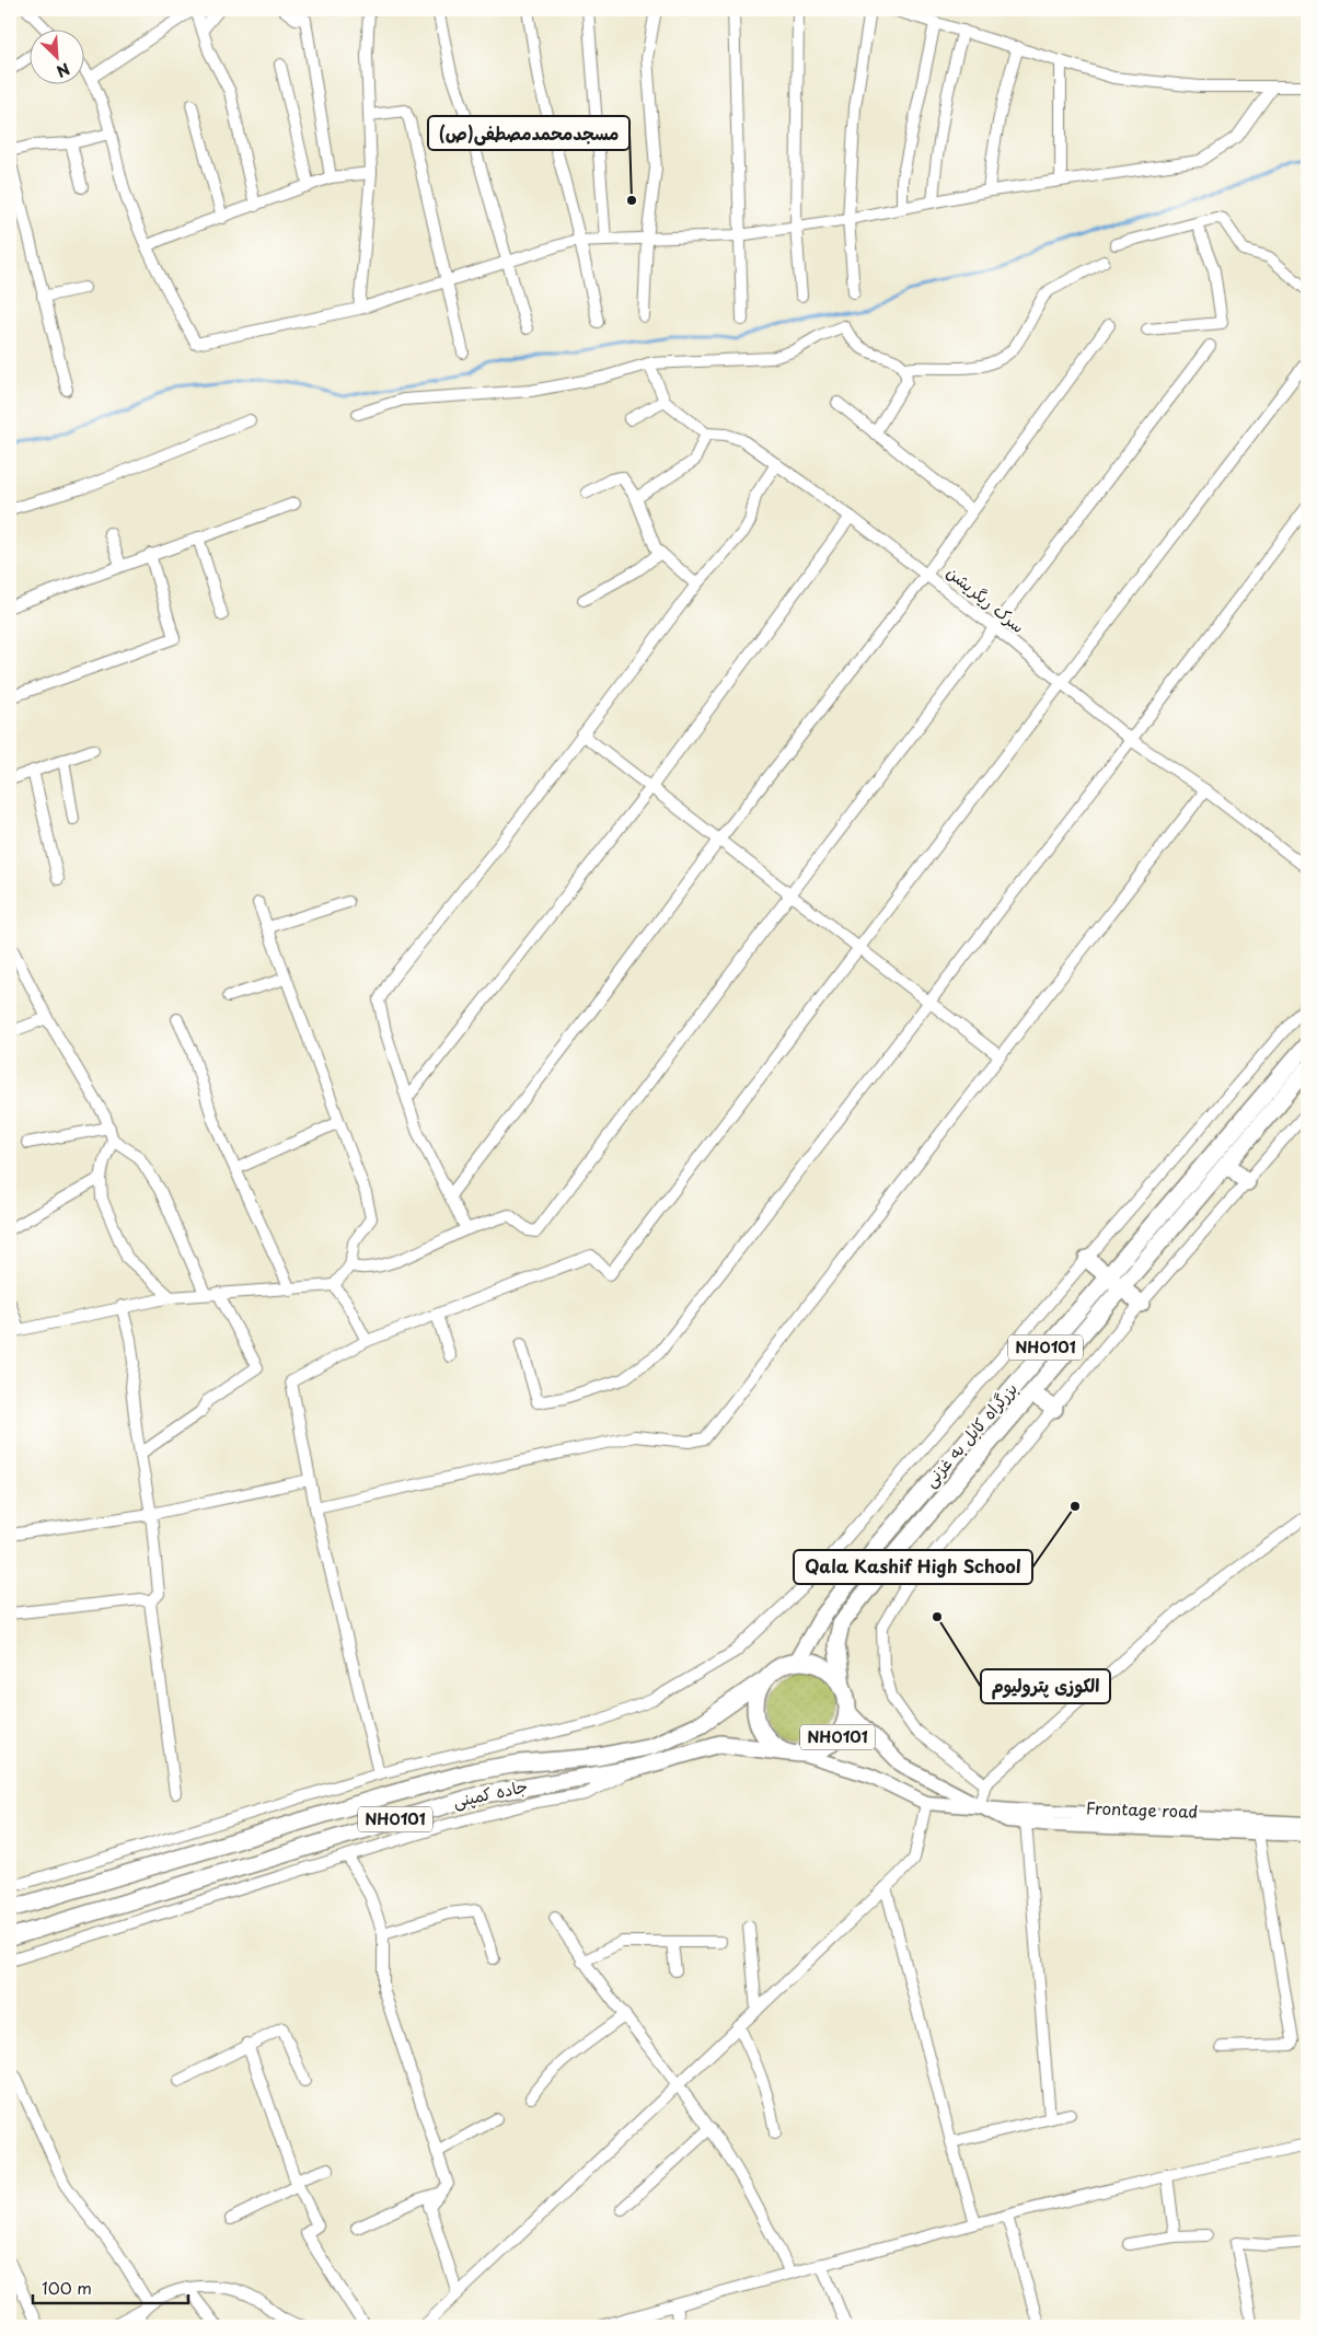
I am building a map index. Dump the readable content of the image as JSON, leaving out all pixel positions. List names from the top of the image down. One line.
{"streets":{"highway":["NH0101","بزرگراه کابل به غزنی","جاده کمپنی"],"main road":["Frontage road"],"street":["سرک ریگریشن"]},"crossings":[["NH0101","بزرگراه کابل به غزنی"],["NH0101","جاده کمپنی"],["NH0101","Frontage road"],["بزرگراه کابل به غزنی","جاده کمپنی"],["بزرگراه کابل به غزنی","Frontage road"],["جاده کمپنی","Frontage road"]],"places":["مسجدمحمدمصطفی(ص)","Qala Kashif High School","الکوزی پترولیوم"],"scale_bar":"100 m","north":"bottom right"}
